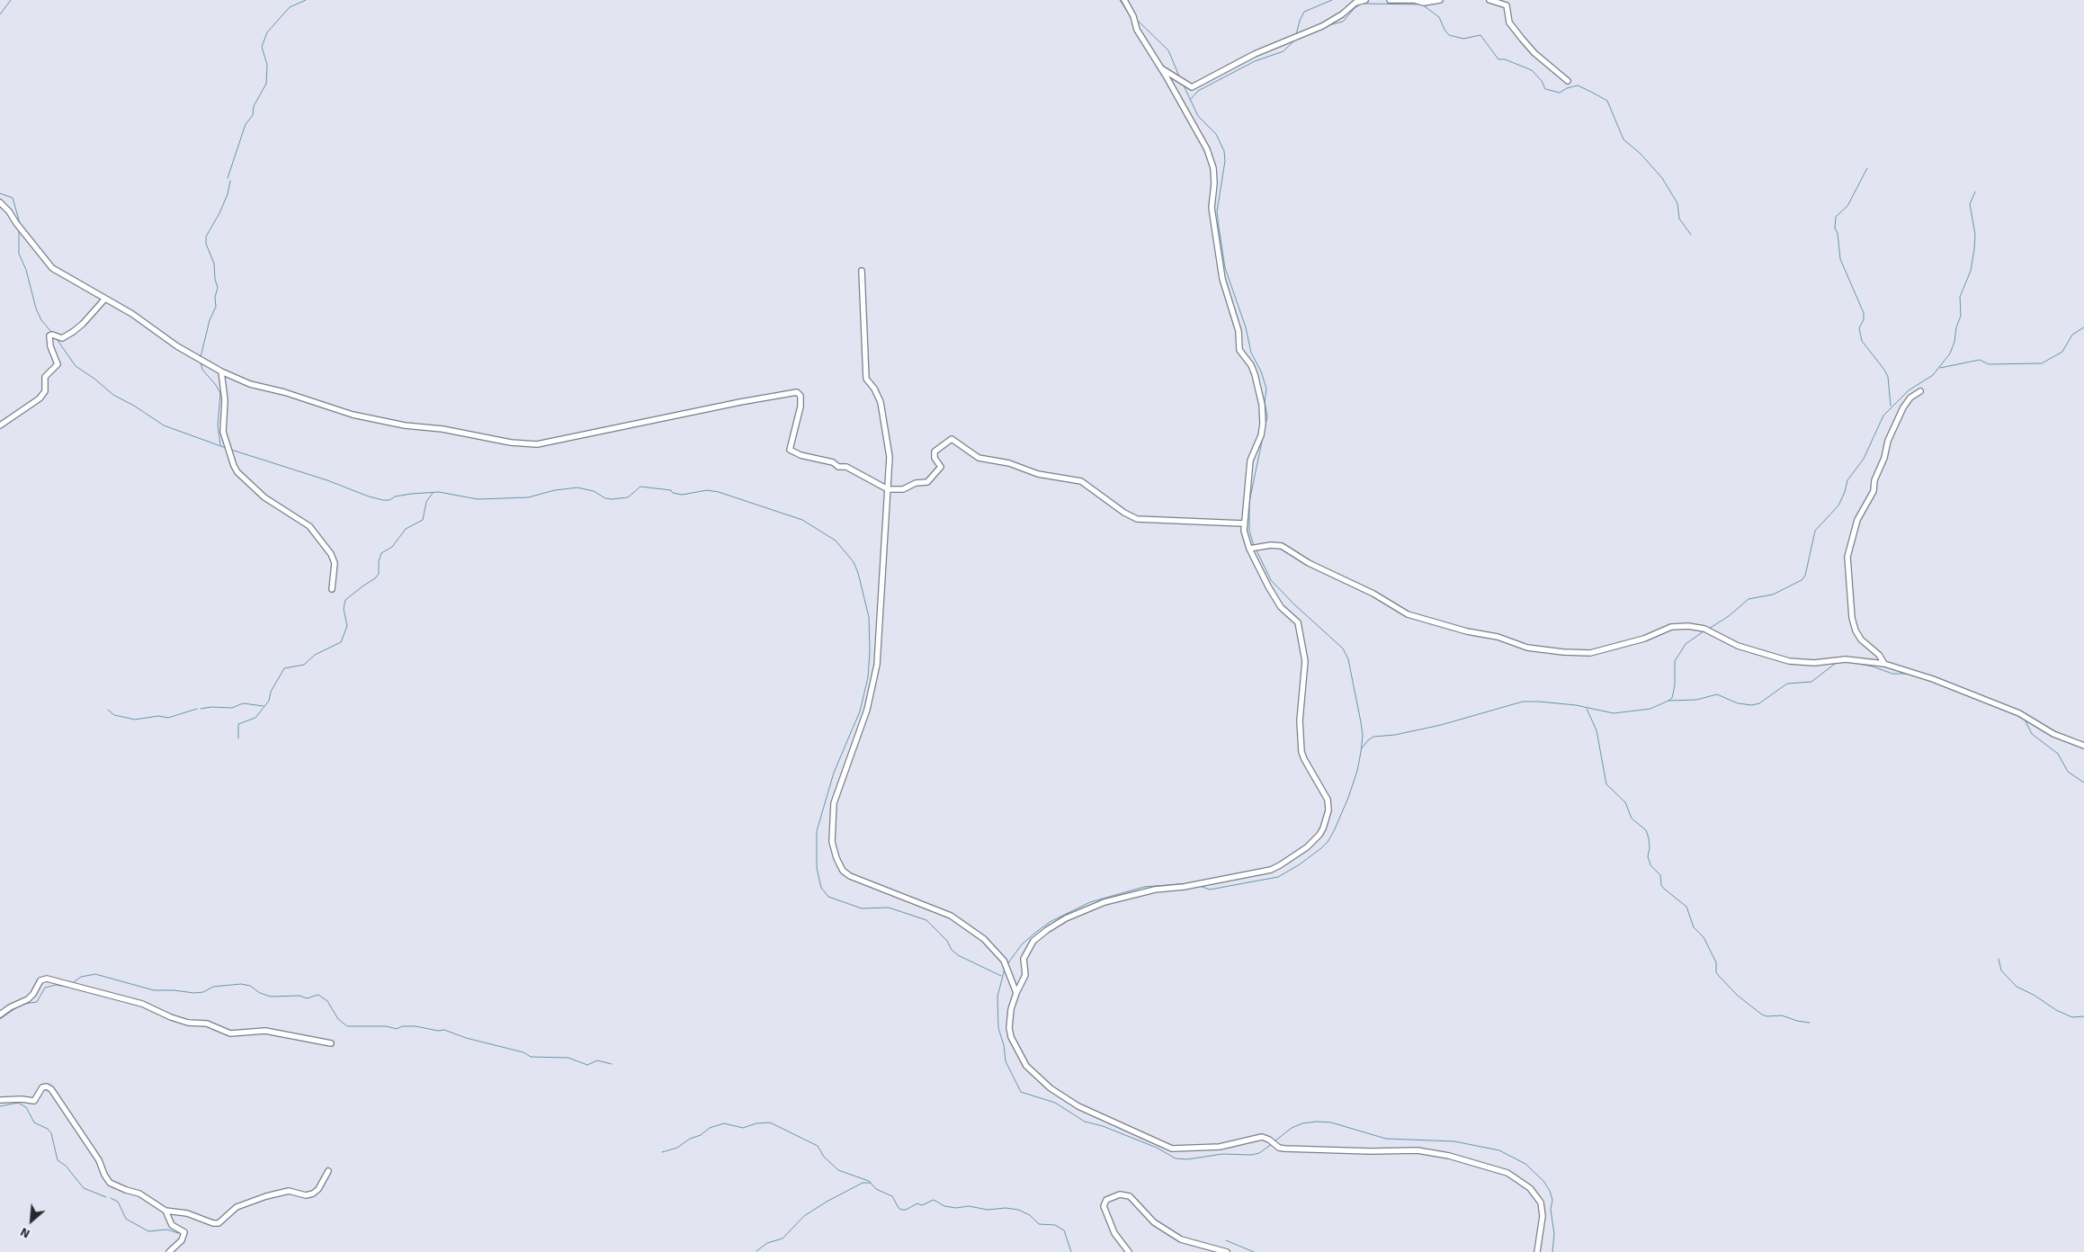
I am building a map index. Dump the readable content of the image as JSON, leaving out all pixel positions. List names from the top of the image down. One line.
{"north":"bottom left"}
